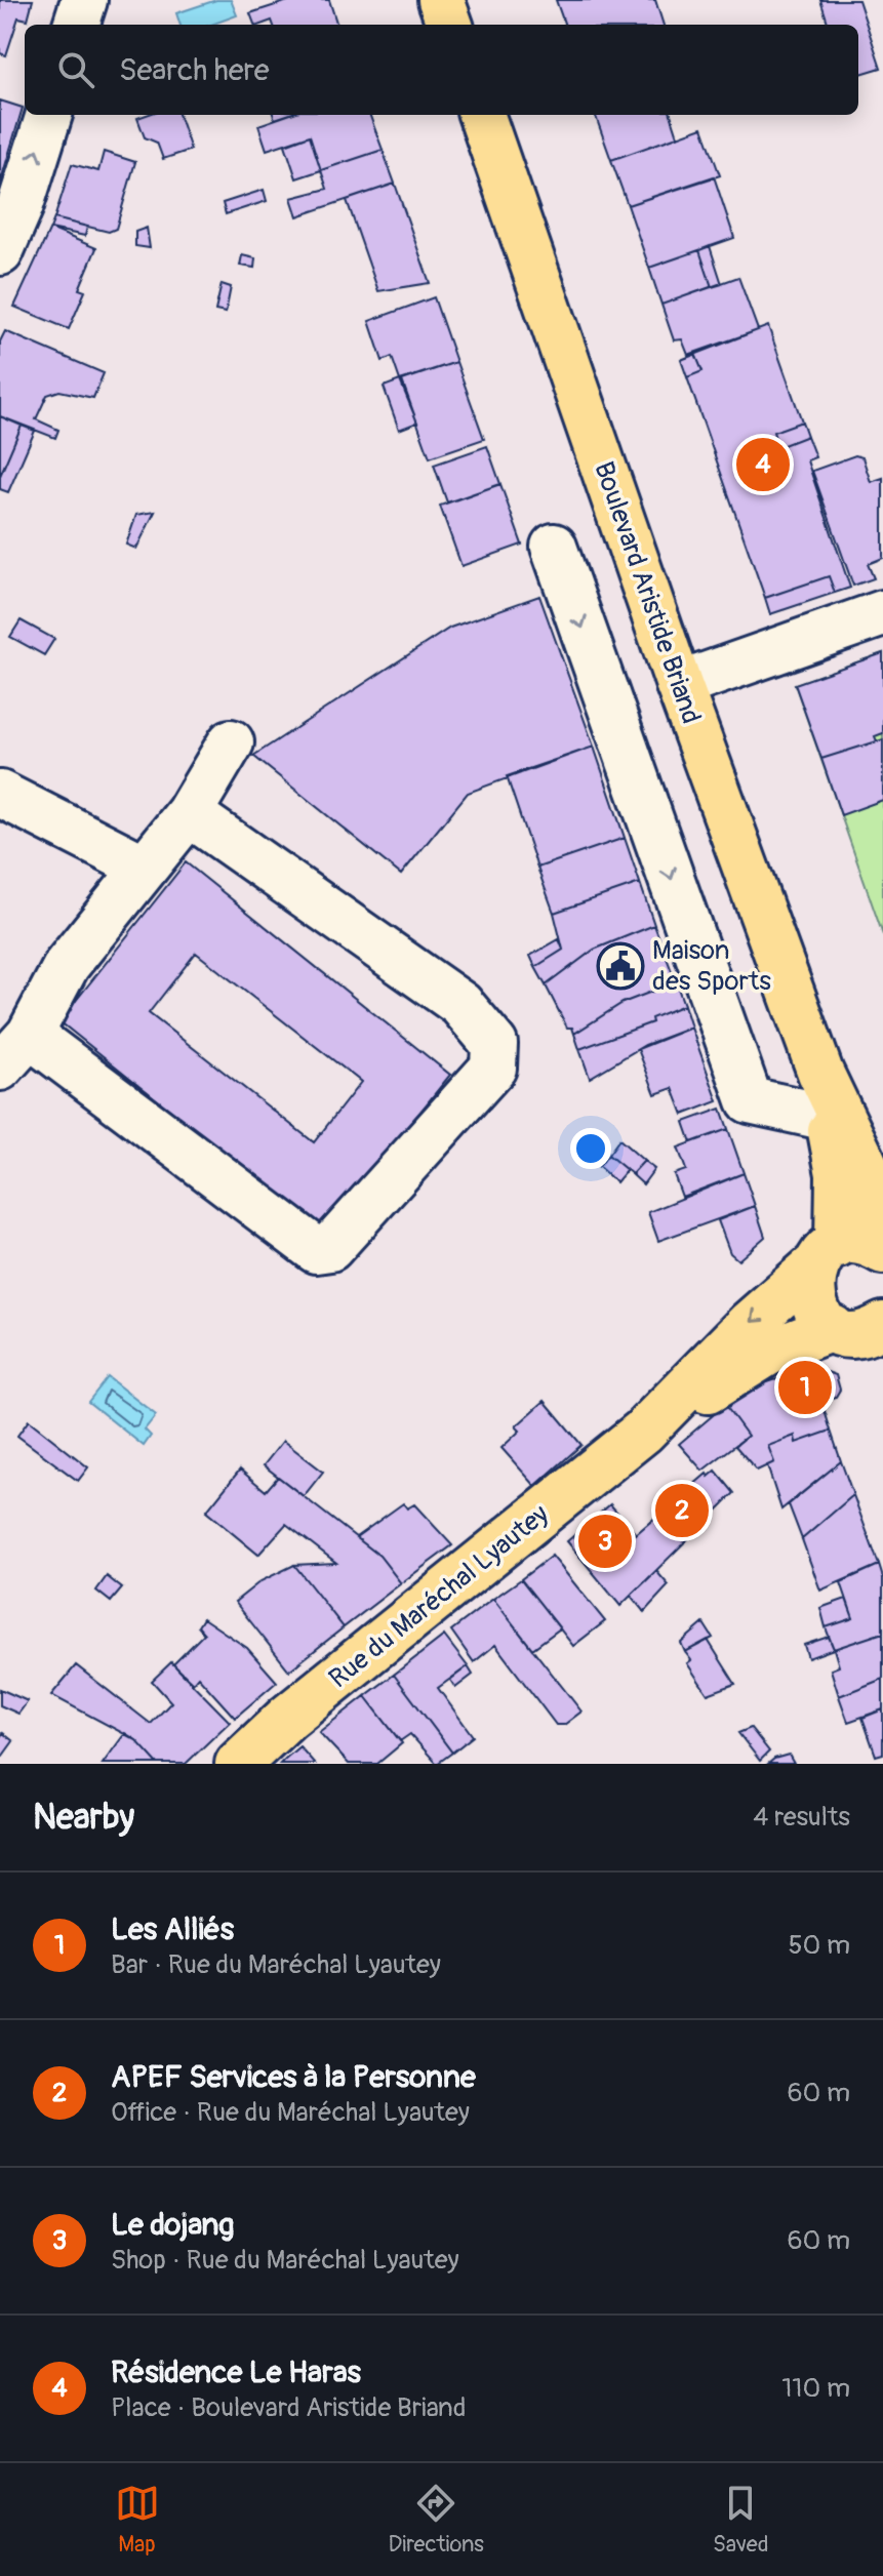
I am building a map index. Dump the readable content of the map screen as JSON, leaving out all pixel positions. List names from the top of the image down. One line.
{"streets":{"main road":["Boulevard Aristide Briand","Rue du Maréchal Lyautey"]},"crossings":[["Boulevard Aristide Briand","Rue du Maréchal Lyautey"]],"places":{"public building":["Maison des Sports"]},"page":{"search":"Search here","pins":["4","1","2","3"],"heading":["Nearby","4 results"],"list":[{"mark":"1","name":"Les Alliés","note":"Bar · Rue du Maréchal Lyautey","value":"50 m"},{"mark":"2","name":"APEF Services à la Personne","note":"Office · Rue du Maréchal Lyautey","value":"60 m"},{"mark":"3","name":"Le dojang","note":"Shop · Rue du Maréchal Lyautey","value":"60 m"},{"mark":"4","name":"Résidence Le Haras","note":"Place · Boulevard Aristide Briand","value":"110 m"}],"nav":["Map","Directions","Saved"]}}
